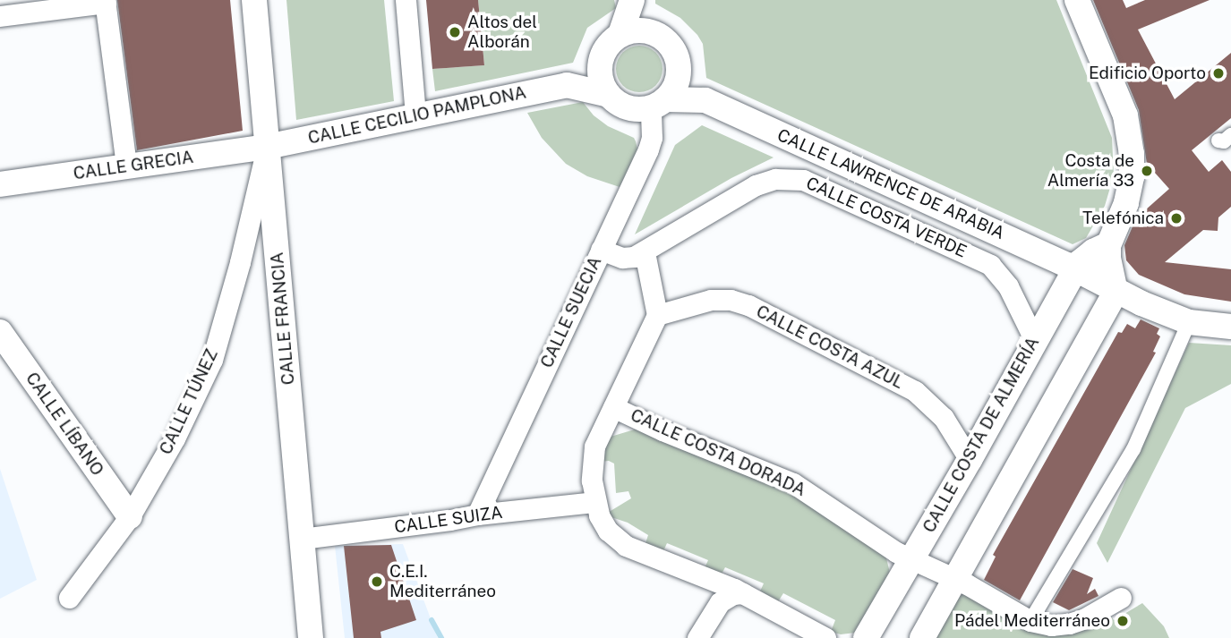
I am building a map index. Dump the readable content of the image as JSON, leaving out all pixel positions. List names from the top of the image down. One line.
{"streets":{"street":["CALLE CECILIO PAMPLONA","CALLE GRECIA","CALLE LAWRENCE DE ARABIA","CALLE COSTA VERDE","CALLE SUECIA","CALLE FRANCIA","CALLE COSTA AZUL","CALLE TÚNEZ","CALLE LÍBANO","CALLE COSTA DE ALMERÍA","CALLE COSTA DORADA","CALLE SUIZA"]},"crossings":[["CALLE CECILIO PAMPLONA","CALLE GRECIA"],["CALLE CECILIO PAMPLONA","CALLE LAWRENCE DE ARABIA"],["CALLE CECILIO PAMPLONA","CALLE SUECIA"],["CALLE CECILIO PAMPLONA","CALLE FRANCIA"],["CALLE CECILIO PAMPLONA","CALLE TÚNEZ"],["CALLE GRECIA","CALLE FRANCIA"],["CALLE GRECIA","CALLE TÚNEZ"],["CALLE LAWRENCE DE ARABIA","CALLE SUECIA"],["CALLE LAWRENCE DE ARABIA","CALLE COSTA DE ALMERÍA"],["CALLE COSTA VERDE","CALLE SUECIA"],["CALLE COSTA VERDE","CALLE COSTA DE ALMERÍA"],["CALLE SUECIA","CALLE SUIZA"],["CALLE FRANCIA","CALLE TÚNEZ"],["CALLE FRANCIA","CALLE SUIZA"],["CALLE COSTA AZUL","CALLE COSTA DE ALMERÍA"],["CALLE TÚNEZ","CALLE LÍBANO"],["CALLE COSTA DE ALMERÍA","CALLE COSTA DORADA"]],"places":["Altos del Alborán","Edificio Oporto","Costa de Almería 33","Telefónica","C.E.I. Mediterráneo","Pádel Mediterráneo"]}
